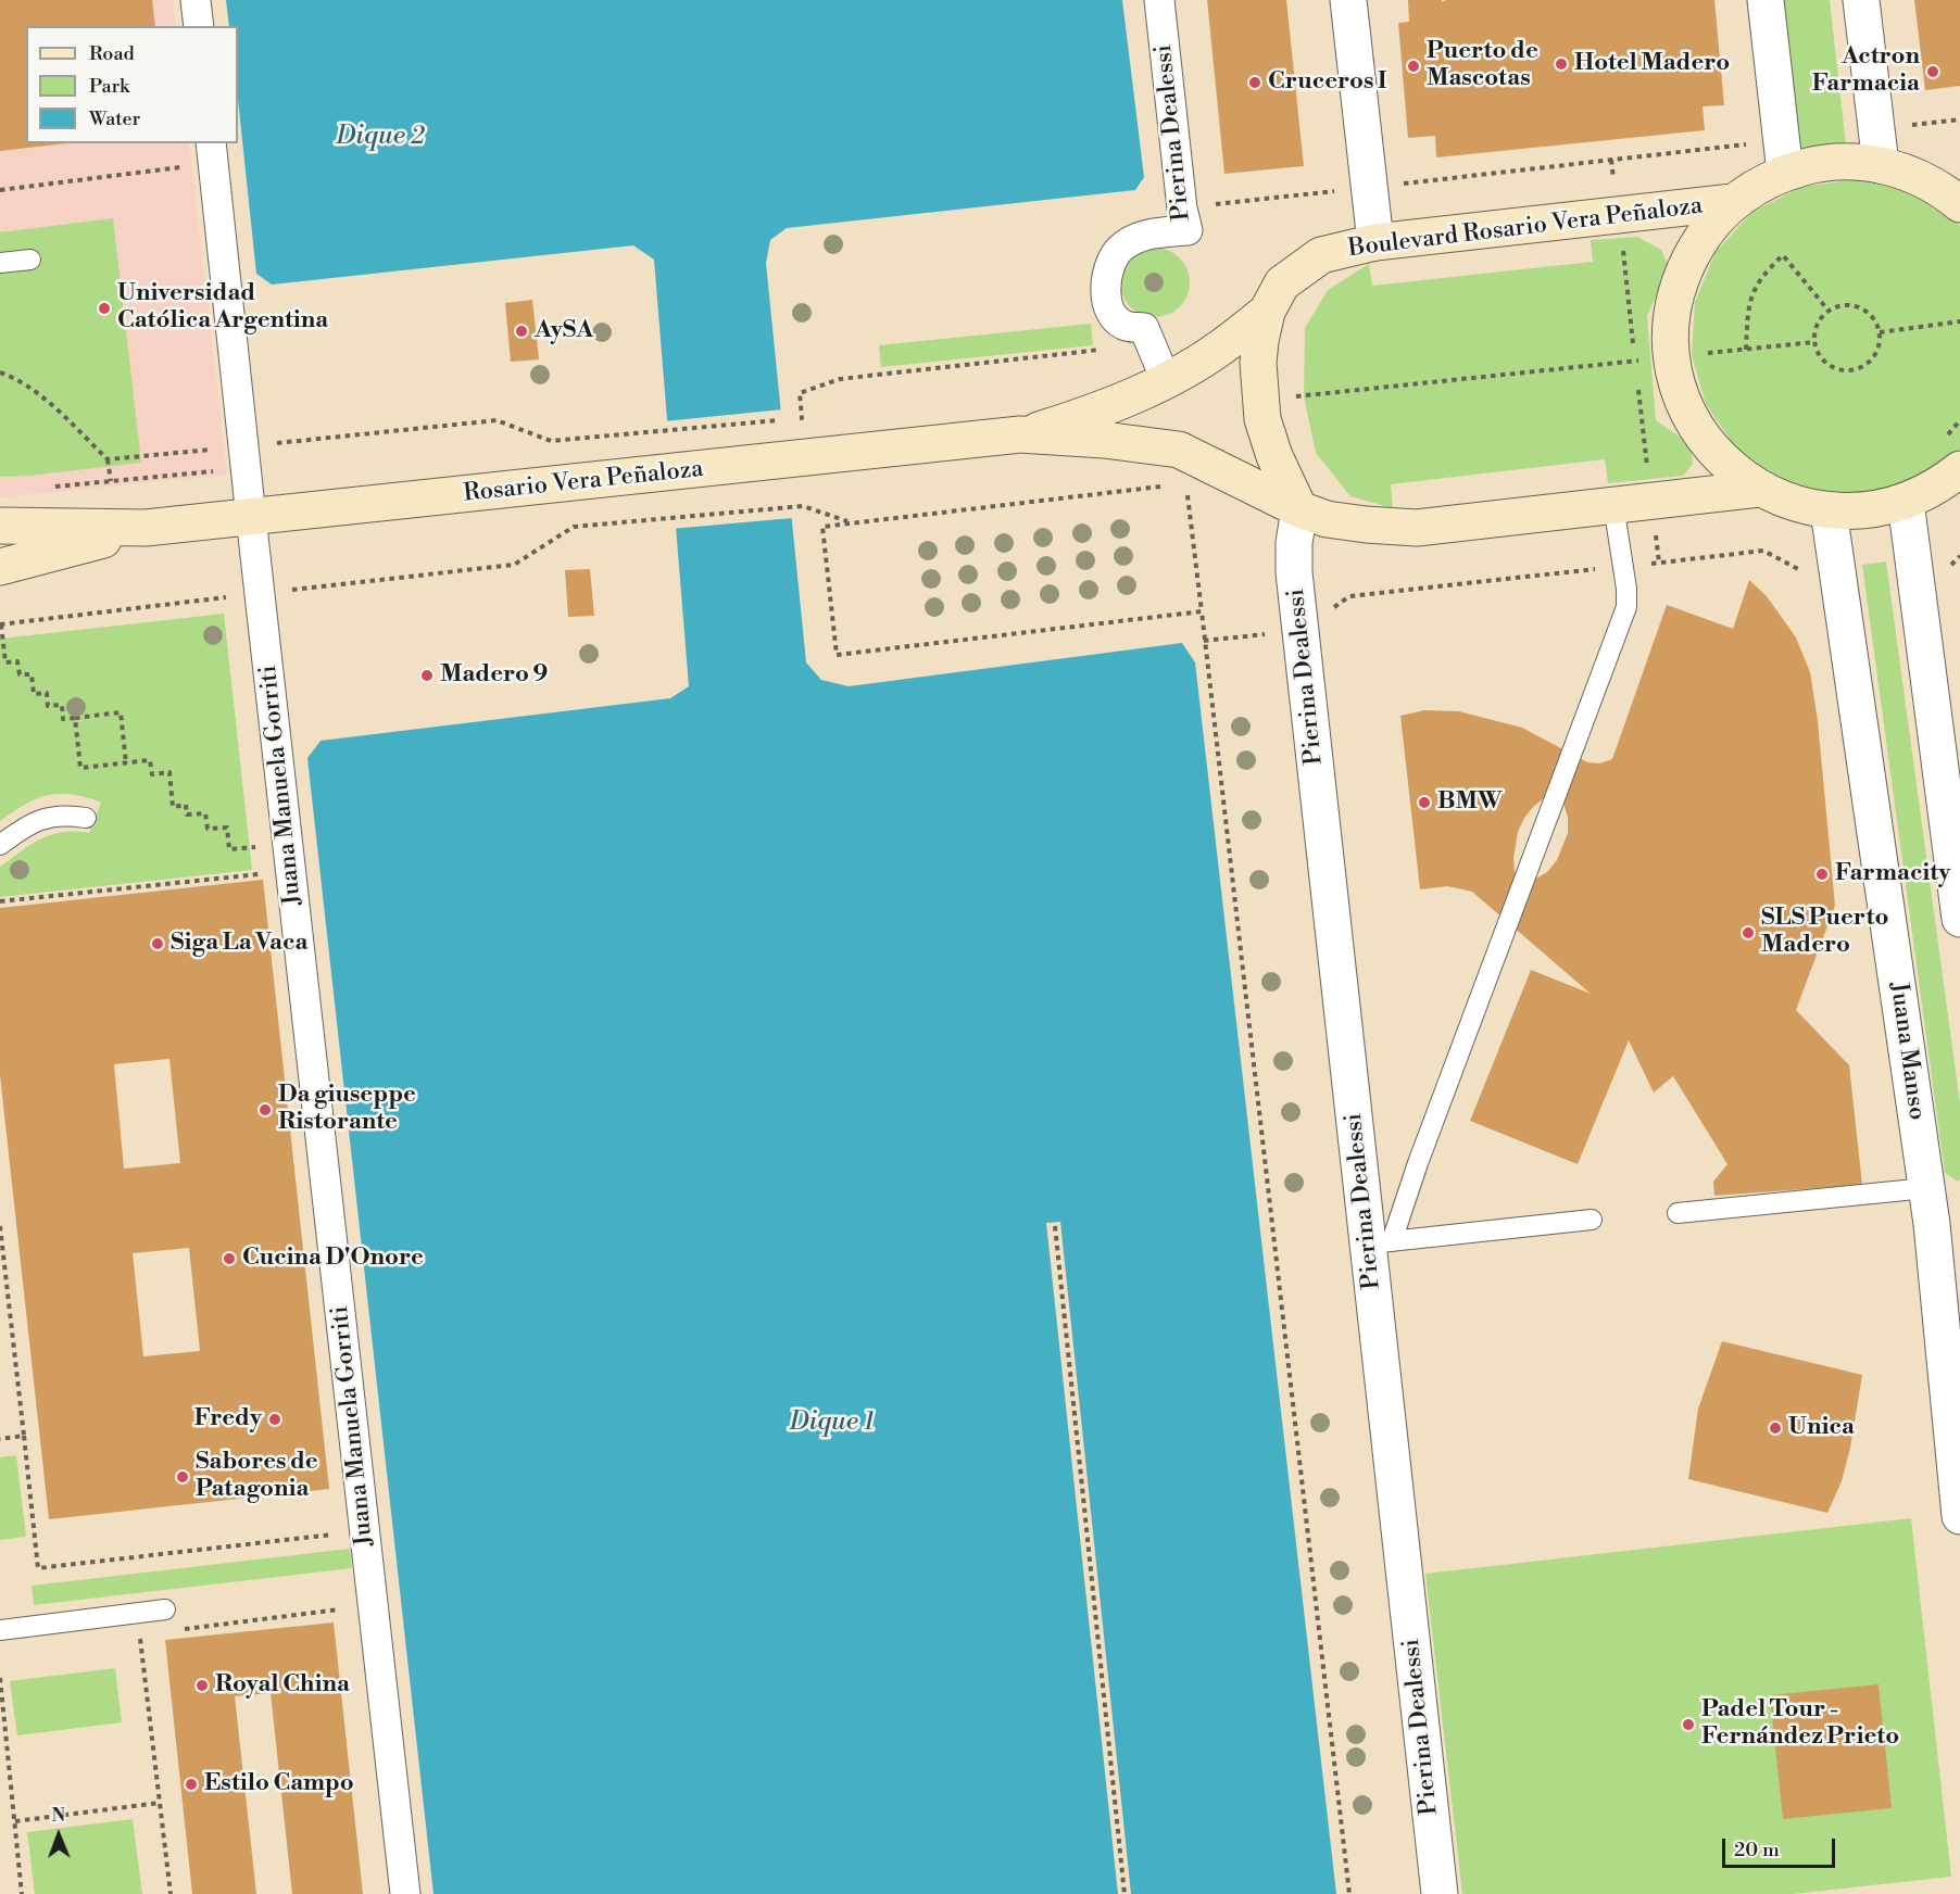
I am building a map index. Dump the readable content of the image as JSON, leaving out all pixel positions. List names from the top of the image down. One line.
{"streets":{"main road":["Boulevard Rosario Vera Peñaloza","Rosario Vera Peñaloza"],"street":["Pierina Dealessi","Juana Manuela Gorriti","Juana Manso"]},"crossings":[["Pierina Dealessi","Rosario Vera Peñaloza"],["Boulevard Rosario Vera Peñaloza","Rosario Vera Peñaloza"],["Rosario Vera Peñaloza","Juana Manuela Gorriti"]],"water":["Dique 2","Dique 1"],"places":["Hotel Madero","Puerto de Mascotas","Actron Farmacia","Cruceros I","Universidad Católica Argentina","AySA","Madero 9","BMW","Farmacity","SLS Puerto Madero","Siga La Vaca","Da giuseppe Ristorante","Cucina D'Onore","Fredy","Unica","Sabores de Patagonia","Royal China","Padel Tour - Fernández Prieto","Estilo Campo"],"legend":["Road","Park","Water"],"scale_bar":"20 m","north":"top"}
